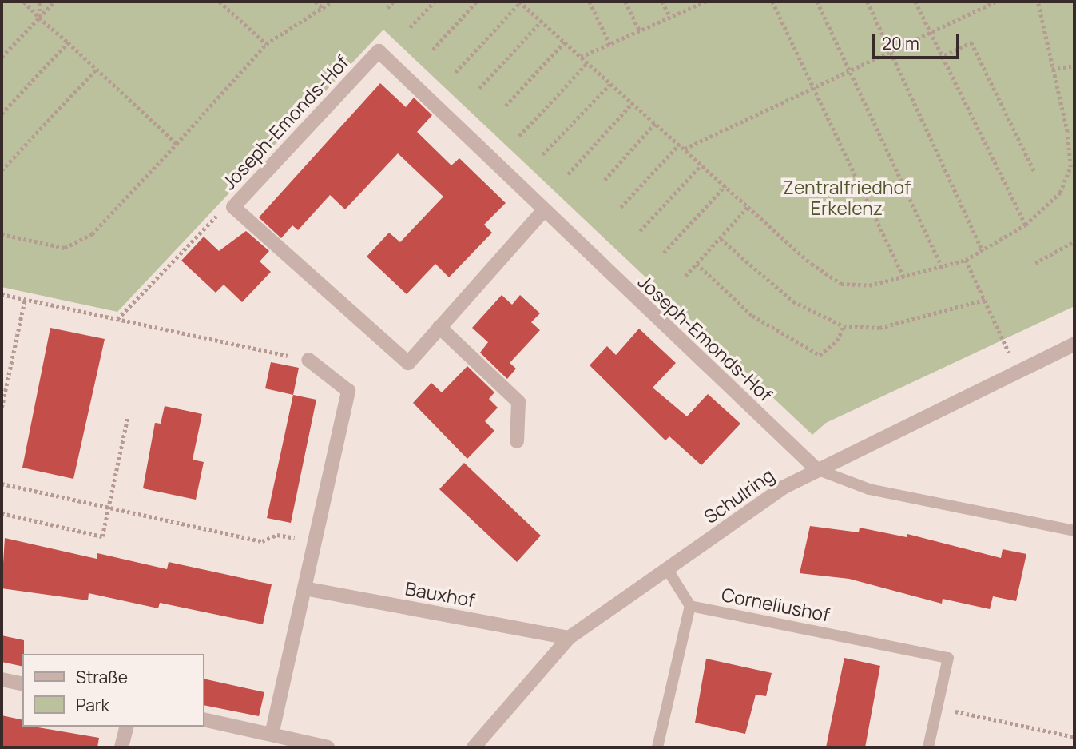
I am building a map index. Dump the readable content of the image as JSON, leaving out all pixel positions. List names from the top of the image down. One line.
{"streets":{"street":["Joseph-Emonds-Hof","Schulring","Bauxhof"],"lane":["Corneliushof"]},"crossings":[["Joseph-Emonds-Hof","Schulring"],["Schulring","Bauxhof"]],"parks":["Zentralfriedhof Erkelenz"],"legend":["Straße","Park"],"scale_bar":"20 m"}
